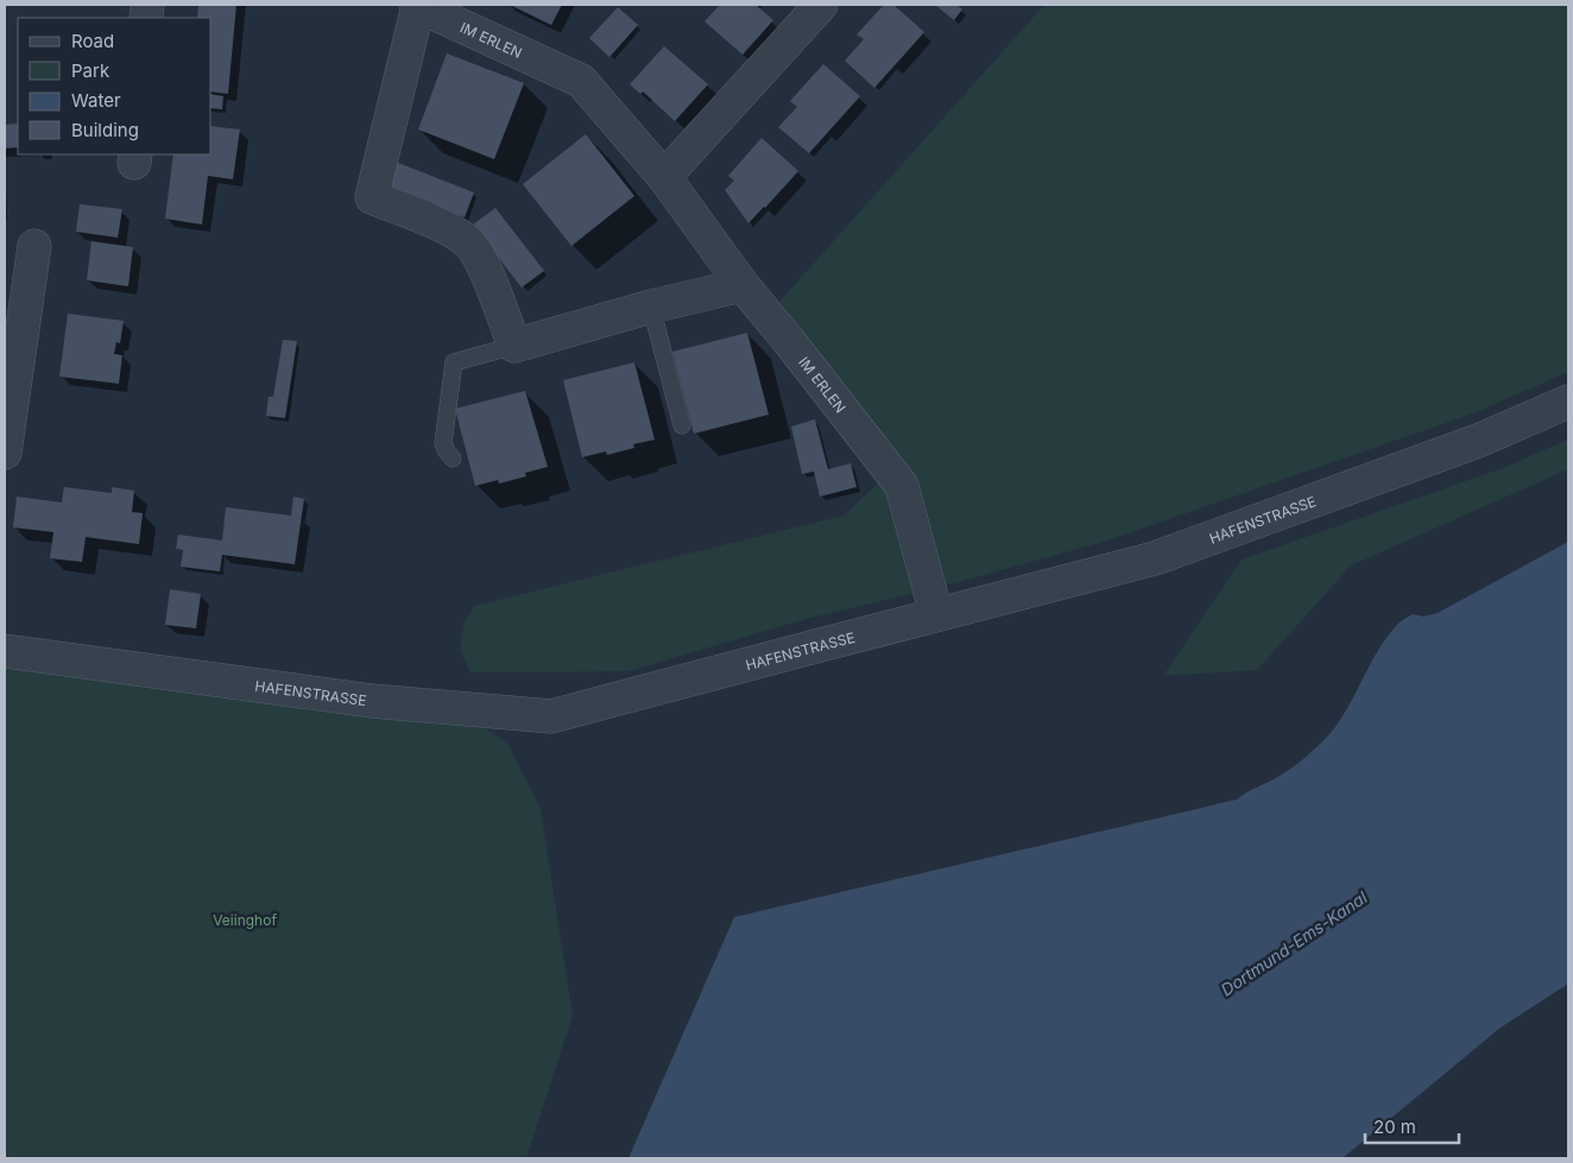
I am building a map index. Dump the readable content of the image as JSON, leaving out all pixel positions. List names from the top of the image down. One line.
{"streets":{"street":["IM ERLEN","HAFENSTRASSE"]},"crossings":[["IM ERLEN","HAFENSTRASSE"]],"water":["Dortmund-Ems-Kanal"],"parks":["Veiinghof"],"legend":["Road","Park","Water","Building"],"scale_bar":"20 m"}
